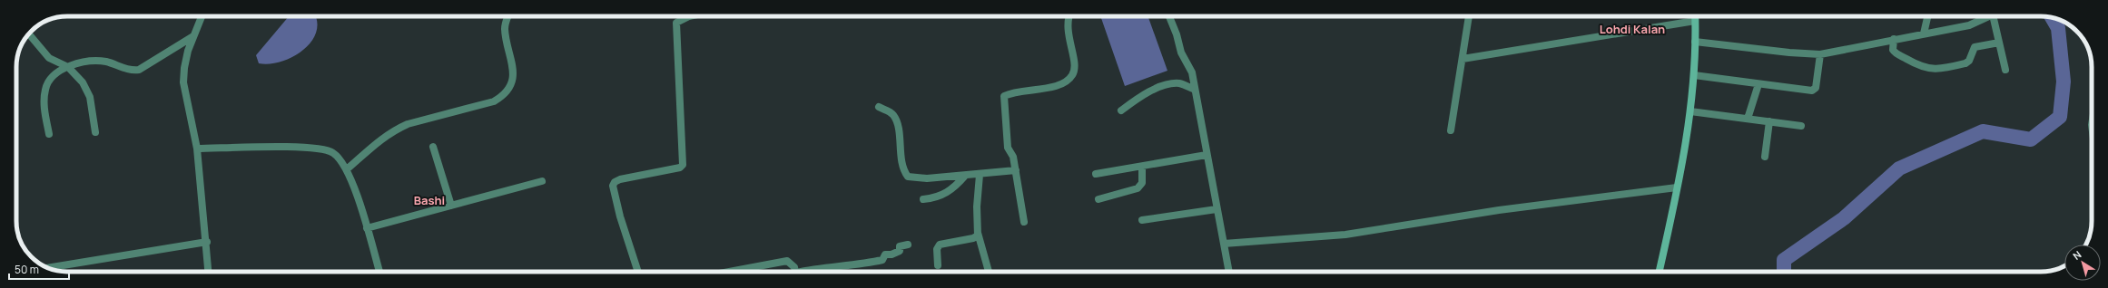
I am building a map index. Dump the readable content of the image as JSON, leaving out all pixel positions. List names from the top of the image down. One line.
{"districts":["Lohdi Kalan","Bashi"],"scale_bar":"50 m","north":"top left"}
